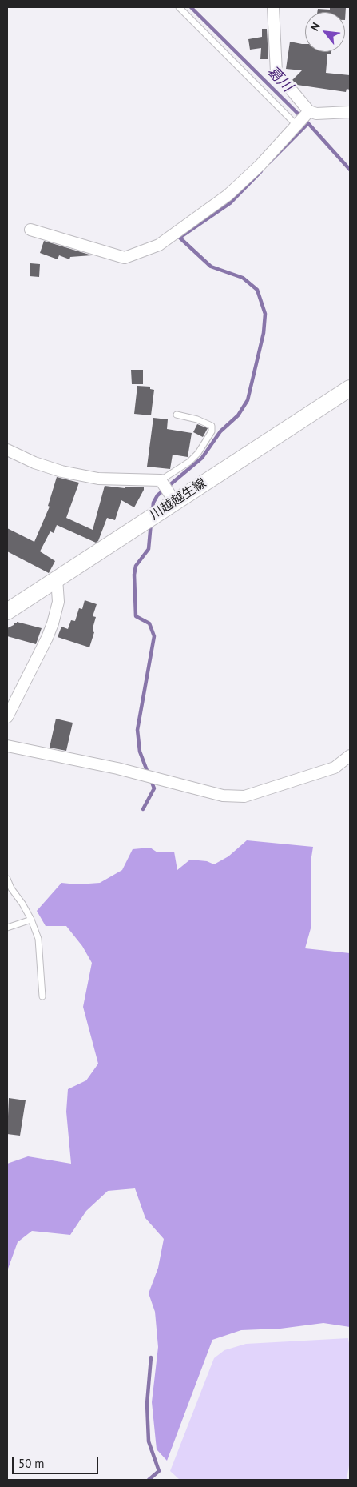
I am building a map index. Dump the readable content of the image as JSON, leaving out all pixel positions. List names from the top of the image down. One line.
{"streets":{"main road":["川越越生線"]},"water":["葛川"],"scale_bar":"50 m","north":"top left"}
